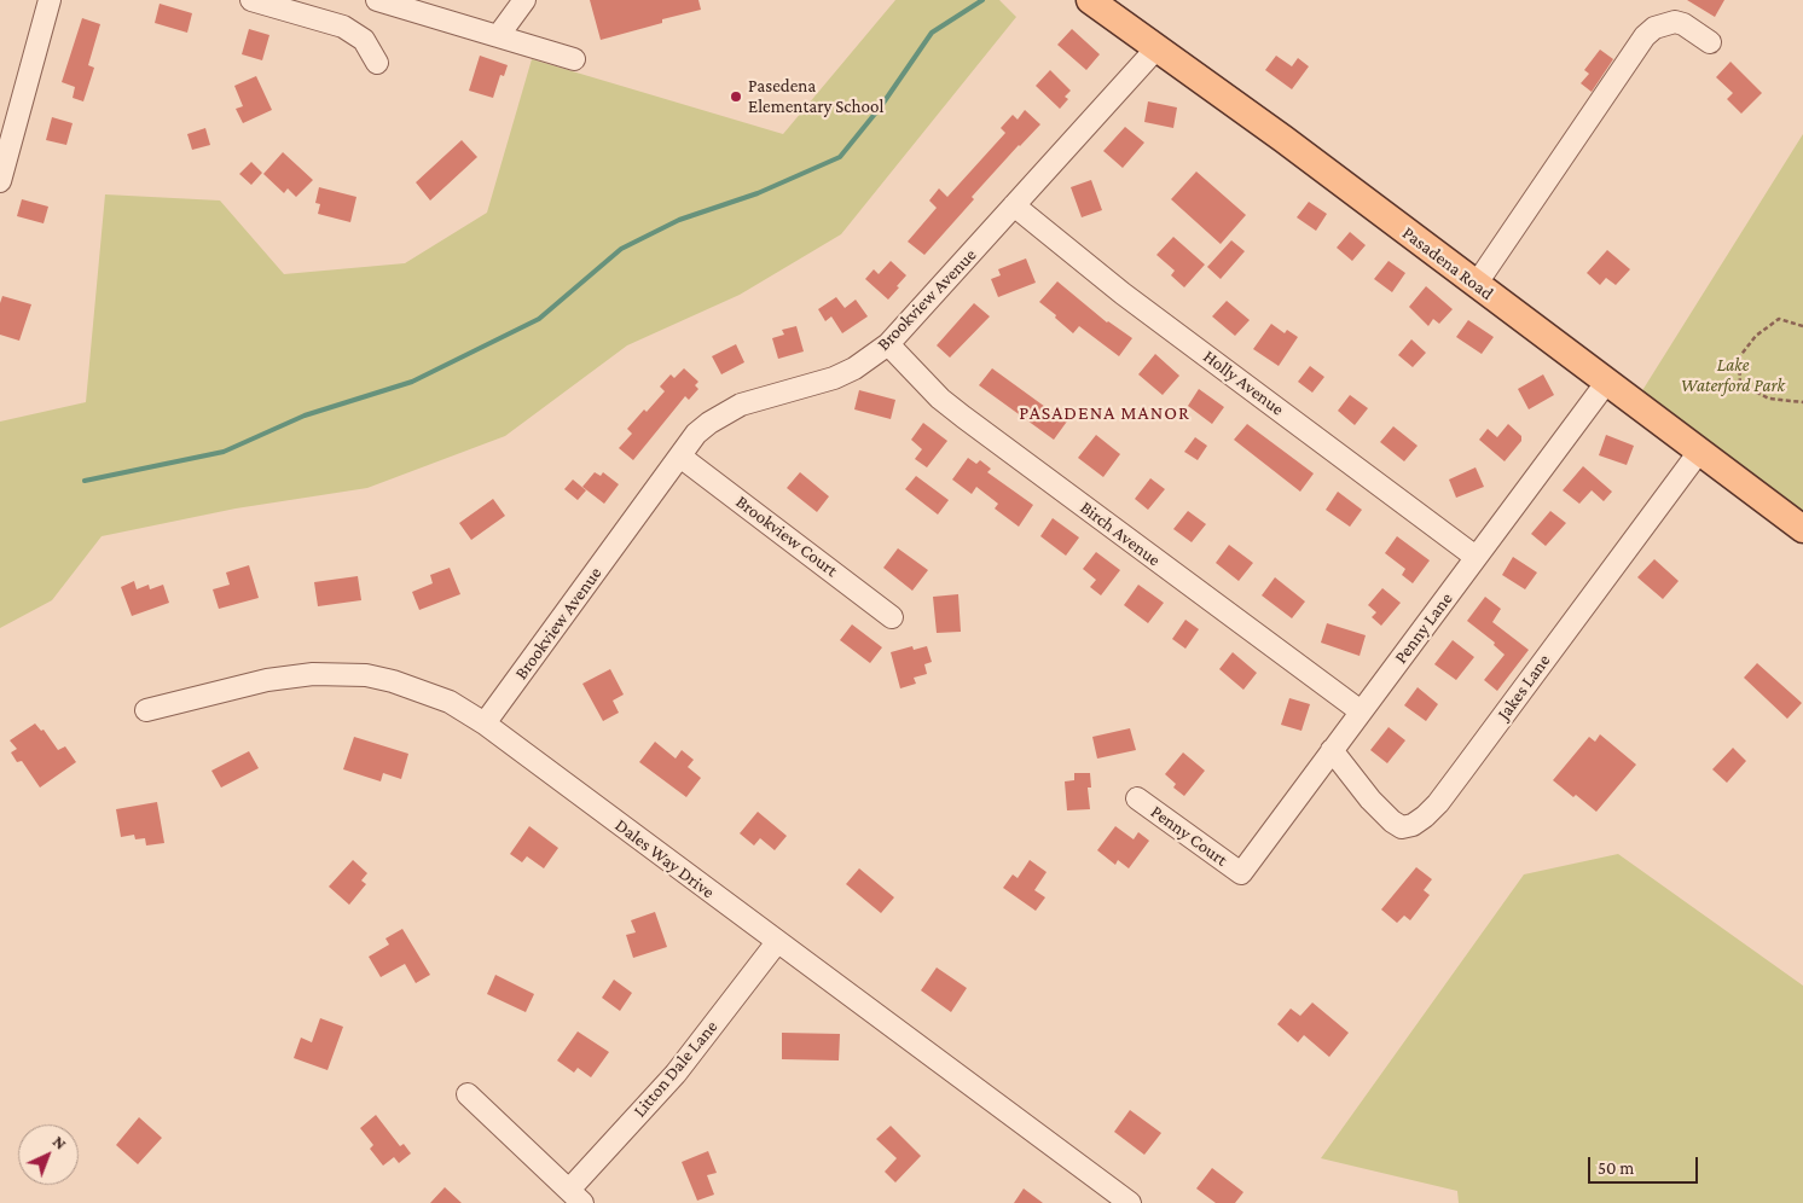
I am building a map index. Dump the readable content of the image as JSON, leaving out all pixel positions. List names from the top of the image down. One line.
{"streets":{"main road":["Pasadena Road"],"street":["Brookview Avenue","Holly Avenue","Birch Avenue","Brookview Court","Penny Lane","Jakes Lane","Penny Court","Dales Way Drive","Litton Dale Lane"]},"crossings":[["Pasadena Road","Brookview Avenue"],["Pasadena Road","Penny Lane"],["Pasadena Road","Jakes Lane"],["Brookview Avenue","Holly Avenue"],["Brookview Avenue","Birch Avenue"],["Brookview Avenue","Brookview Court"],["Brookview Avenue","Dales Way Drive"],["Holly Avenue","Penny Lane"],["Birch Avenue","Penny Lane"],["Penny Lane","Jakes Lane"],["Penny Lane","Penny Court"],["Dales Way Drive","Litton Dale Lane"]],"districts":["PASADENA MANOR"],"parks":["Lake Waterford Park"],"places":["Pasedena Elementary School"],"scale_bar":"50 m","north":"top right"}
